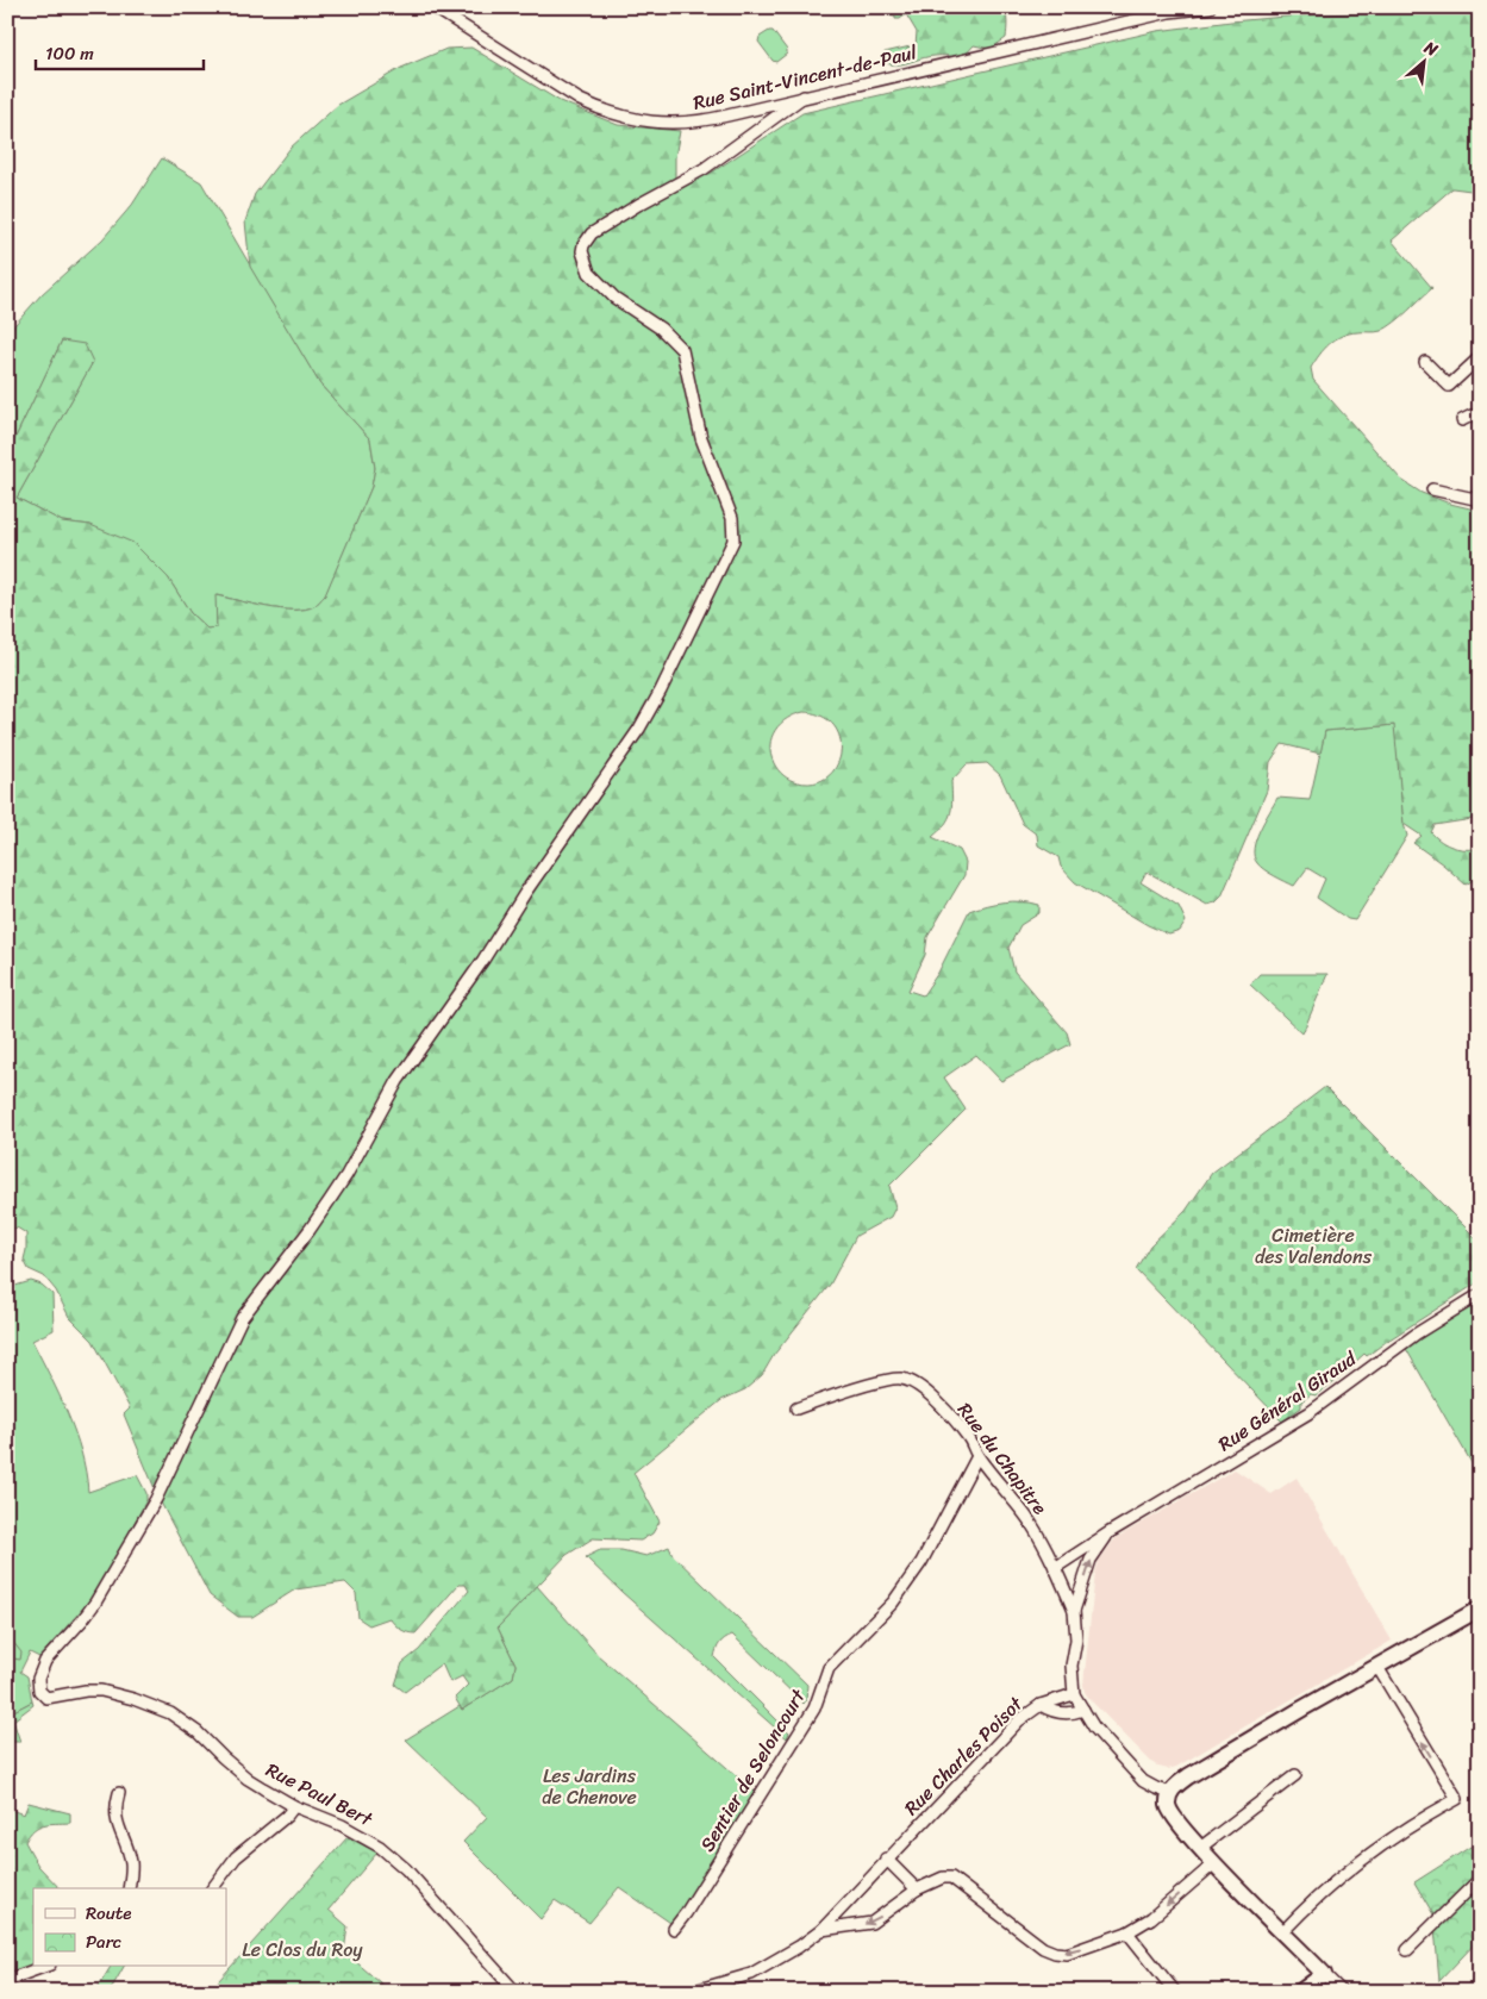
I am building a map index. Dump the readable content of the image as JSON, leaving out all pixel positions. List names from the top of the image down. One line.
{"streets":{"street":["Rue Saint-Vincent-de-Paul","Rue Général Giraud","Rue du Chapitre","Rue Charles Poisot","Sentier de Seloncourt","Rue Paul Bert"]},"crossings":[["Rue Saint-Vincent-de-Paul","Rue Paul Bert"],["Rue Général Giraud","Rue du Chapitre"],["Rue Général Giraud","Rue Charles Poisot"],["Rue du Chapitre","Sentier de Seloncourt"]],"parks":["Cimetière des Valendons","Les Jardins de Chenove","Le Clos du Roy"],"legend":["Route","Parc"],"scale_bar":"100 m","north":"top right"}
